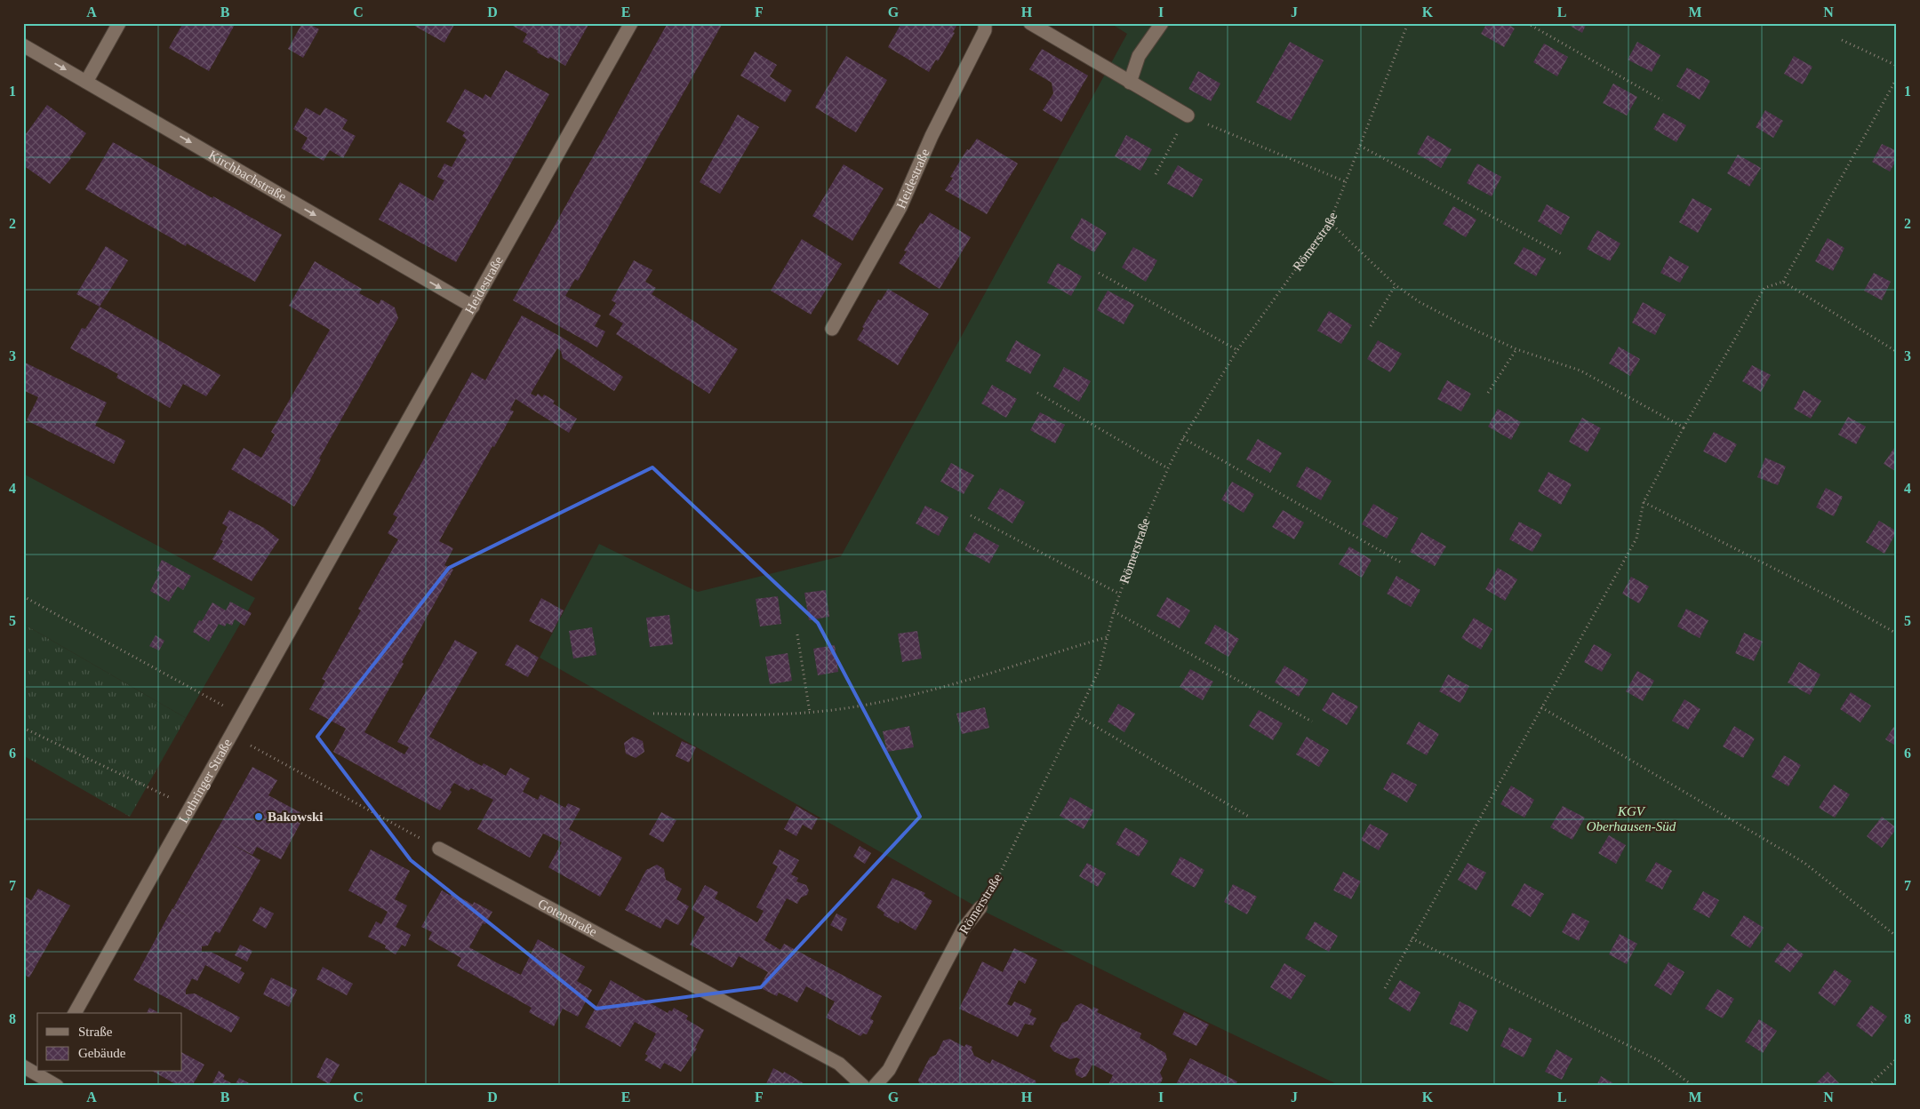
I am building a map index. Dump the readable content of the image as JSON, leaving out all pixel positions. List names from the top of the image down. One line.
{"streets":{"street":["Kirchbachstraße","Heidestraße","Römerstraße","Lothringer Straße","Gotenstraße"]},"crossings":[["Kirchbachstraße","Heidestraße"],["Heidestraße","Lothringer Straße"]],"one_way":["Kirchbachstraße"],"parks":["KGV Oberhausen-Süd"],"places":["Bakowski"],"legend":["Straße","Gebäude"],"grid":{"columns":["A","B","C","D","E","F","G","H","I","J","K","L","M","N"],"rows":["1","2","3","4","5","6","7","8"]}}
